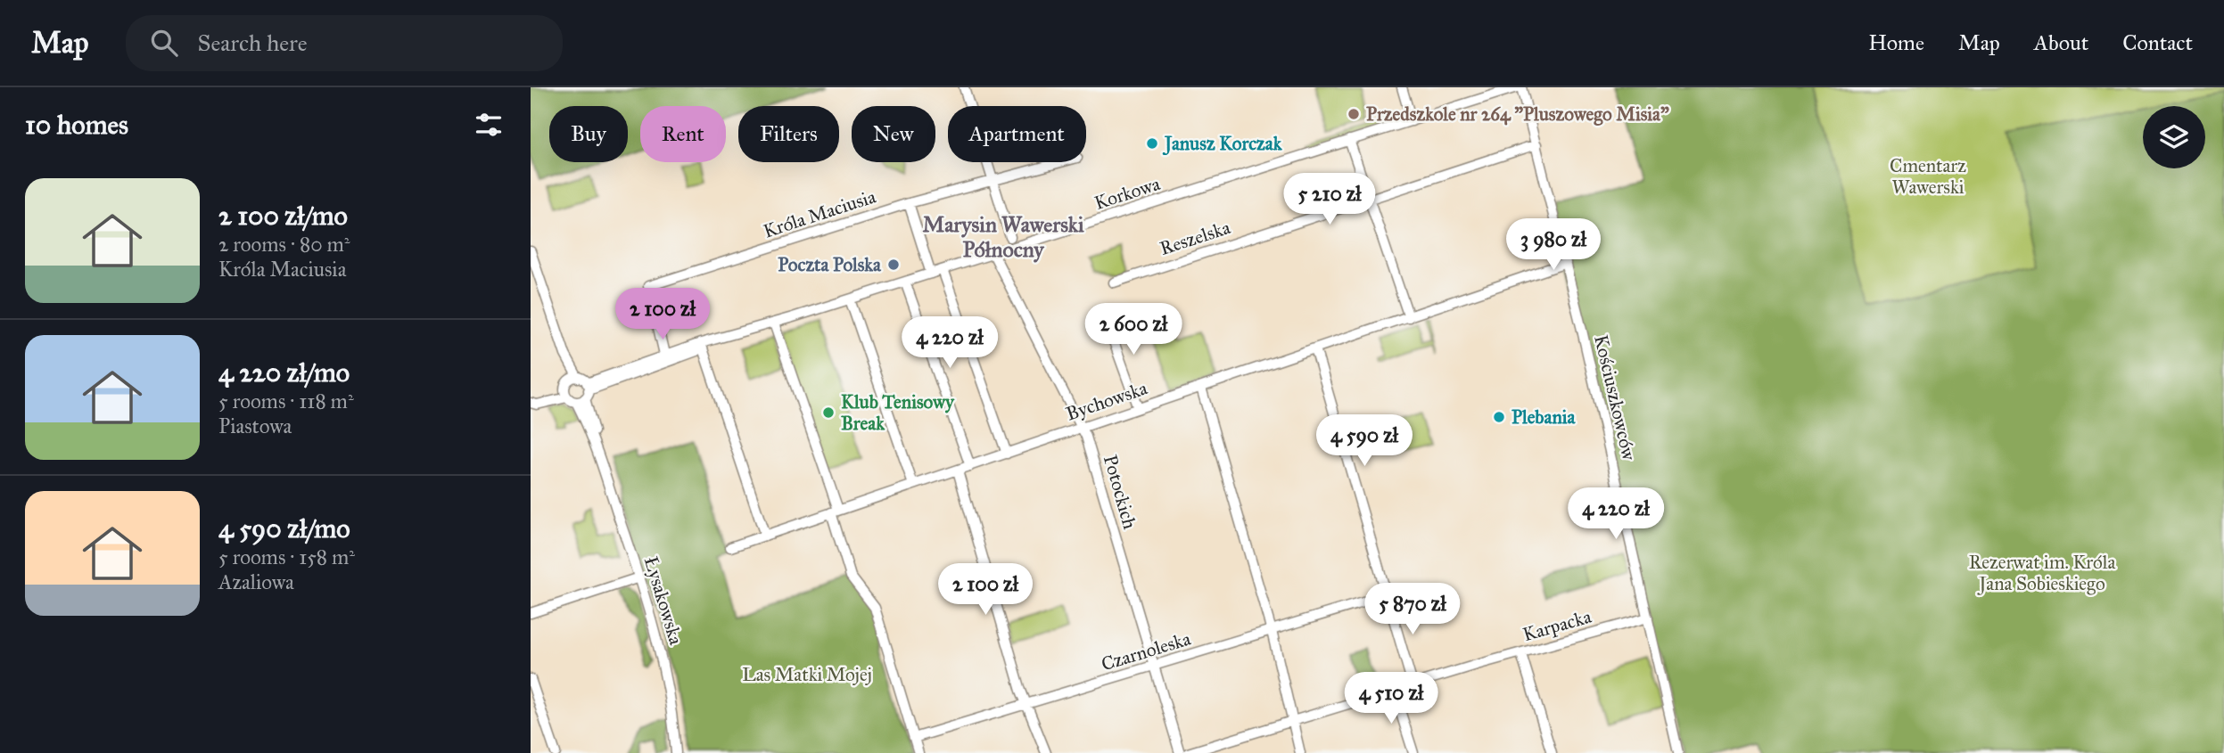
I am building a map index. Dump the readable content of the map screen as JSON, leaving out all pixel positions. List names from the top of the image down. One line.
{"streets":{"street":["Korkowa","Króla Maciusia","Reszelska","Kościuszkowców","Bychowska","Potockich","Łysakowska","Karpacka","Czarnoleska"]},"crossings":[["Korkowa","Króla Maciusia"],["Korkowa","Kościuszkowców"],["Korkowa","Potockich"],["Korkowa","Łysakowska"],["Reszelska","Kościuszkowców"],["Kościuszkowców","Bychowska"],["Kościuszkowców","Karpacka"],["Bychowska","Potockich"],["Potockich","Czarnoleska"]],"districts":["Marysin Wawerski Północny"],"parks":["Cmentarz Wawerski","Rezerwat im. Króla Jana Sobieskiego","Las Matki Mojej"],"places":["Przedszkole nr 264 \"Pluszowego Misia\"","Janusz Korczak","Poczta Polska","Klub Tenisowy Break","Plebania"],"page":{"header":"Map","search":"Search here","nav":["Home","Map","About","Contact"],"heading":"10 homes","chip":["Buy","Rent","Filters","New","Apartment"],"list":[{"name":"2 100 zł/mo","note":"2 rooms · 80 m² · Króla Maciusia"},{"name":"4 220 zł/mo","note":"5 rooms · 118 m² · Piastowa"},{"name":"4 590 zł/mo","note":"5 rooms · 158 m² · Azaliowa"}],"price":["5 210 zł","3 980 zł","2 100 zł","2 600 zł","4 220 zł","4 590 zł","4 220 zł","2 100 zł","5 870 zł","4 510 zł"]}}
